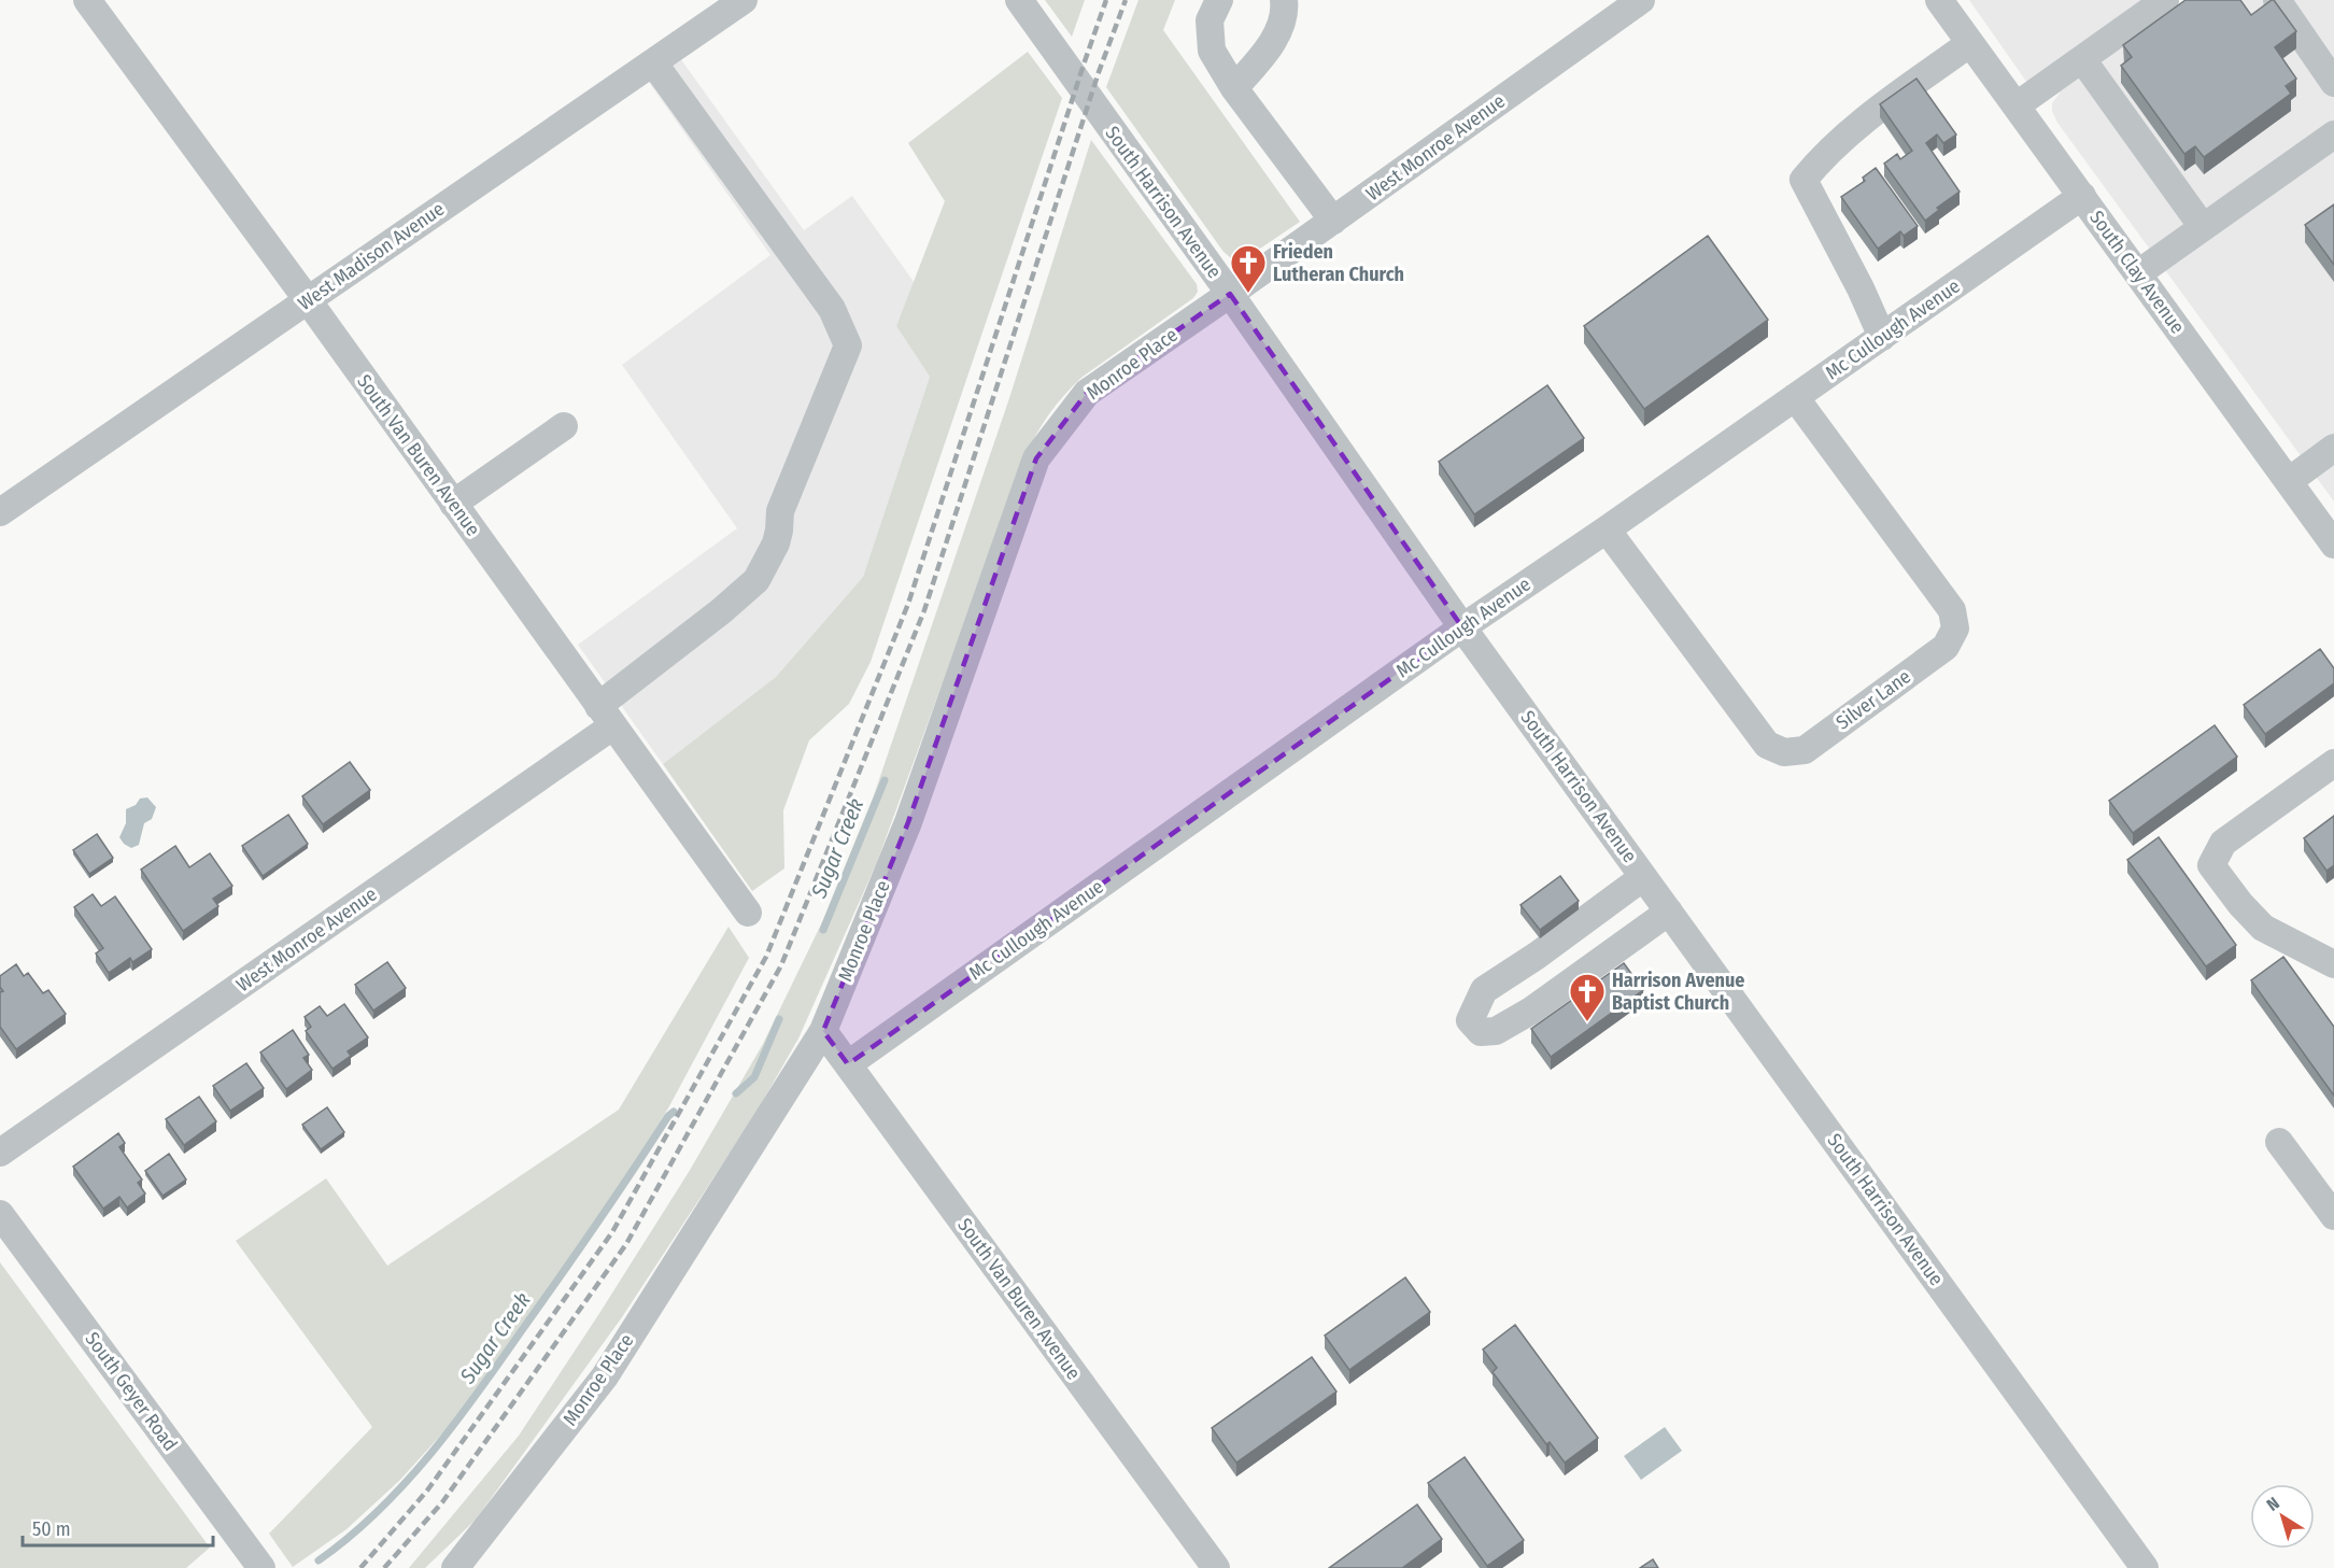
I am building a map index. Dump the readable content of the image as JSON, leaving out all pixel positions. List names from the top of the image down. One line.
{"streets":{"street":["West Monroe Avenue","South Harrison Avenue","West Madison Avenue","South Clay Avenue","Mc Cullough Avenue","Monroe Place","South Van Buren Avenue","Silver Lane","South Geyer Road"]},"crossings":[["West Monroe Avenue","South Harrison Avenue"],["West Monroe Avenue","West Madison Avenue"],["West Monroe Avenue","Monroe Place"],["West Monroe Avenue","South Van Buren Avenue"],["South Harrison Avenue","Mc Cullough Avenue"],["South Harrison Avenue","Monroe Place"],["West Madison Avenue","South Van Buren Avenue"],["South Clay Avenue","Mc Cullough Avenue"],["Mc Cullough Avenue","South Van Buren Avenue"],["Mc Cullough Avenue","Silver Lane"],["Monroe Place","South Van Buren Avenue"]],"water":["Sugar Creek"],"places":{"church":["Frieden Lutheran Church","Harrison Avenue Baptist Church"]},"scale_bar":"50 m","north":"top left"}
